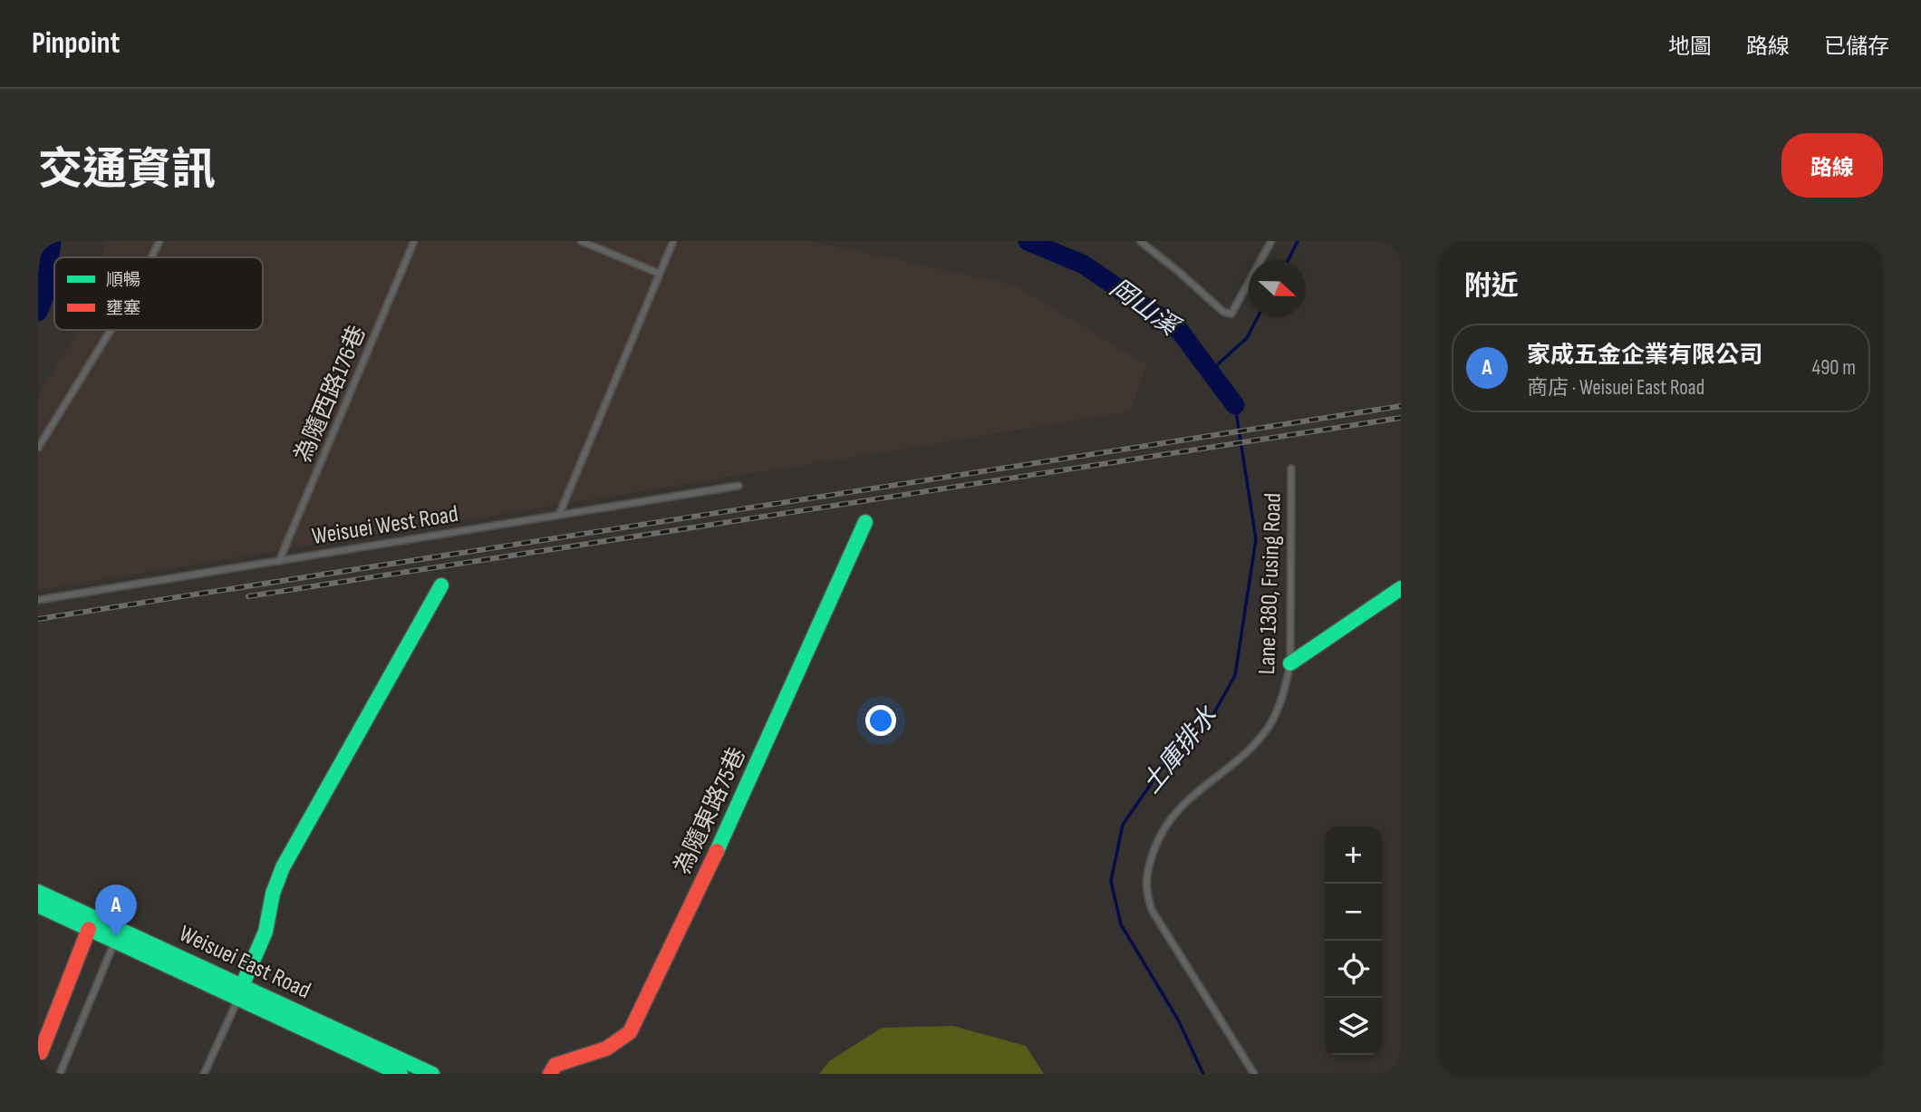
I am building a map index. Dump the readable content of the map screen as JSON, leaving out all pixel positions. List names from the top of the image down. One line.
{"streets":{"street":["為隨東路75巷","Weisuei East Road"],"lane":["為隨西路176巷","Weisuei West Road","Lane 1380, Fusing Road"]},"crossings":[["為隨西路176巷","Weisuei West Road"]],"water":["岡山溪","土庫排水"],"legend":["順暢","壅塞"],"north":"right","page":{"header":"Pinpoint","nav":["地圖","路線","已儲存"],"title":"交通資訊","buttons":"路線","heading":"附近","list":[{"mark":"A","name":"家成五金企業有限公司","note":"商店 · Weisuei East Road","value":"490 m"}],"map_buttons":["+","−"],"pins":"A"}}
